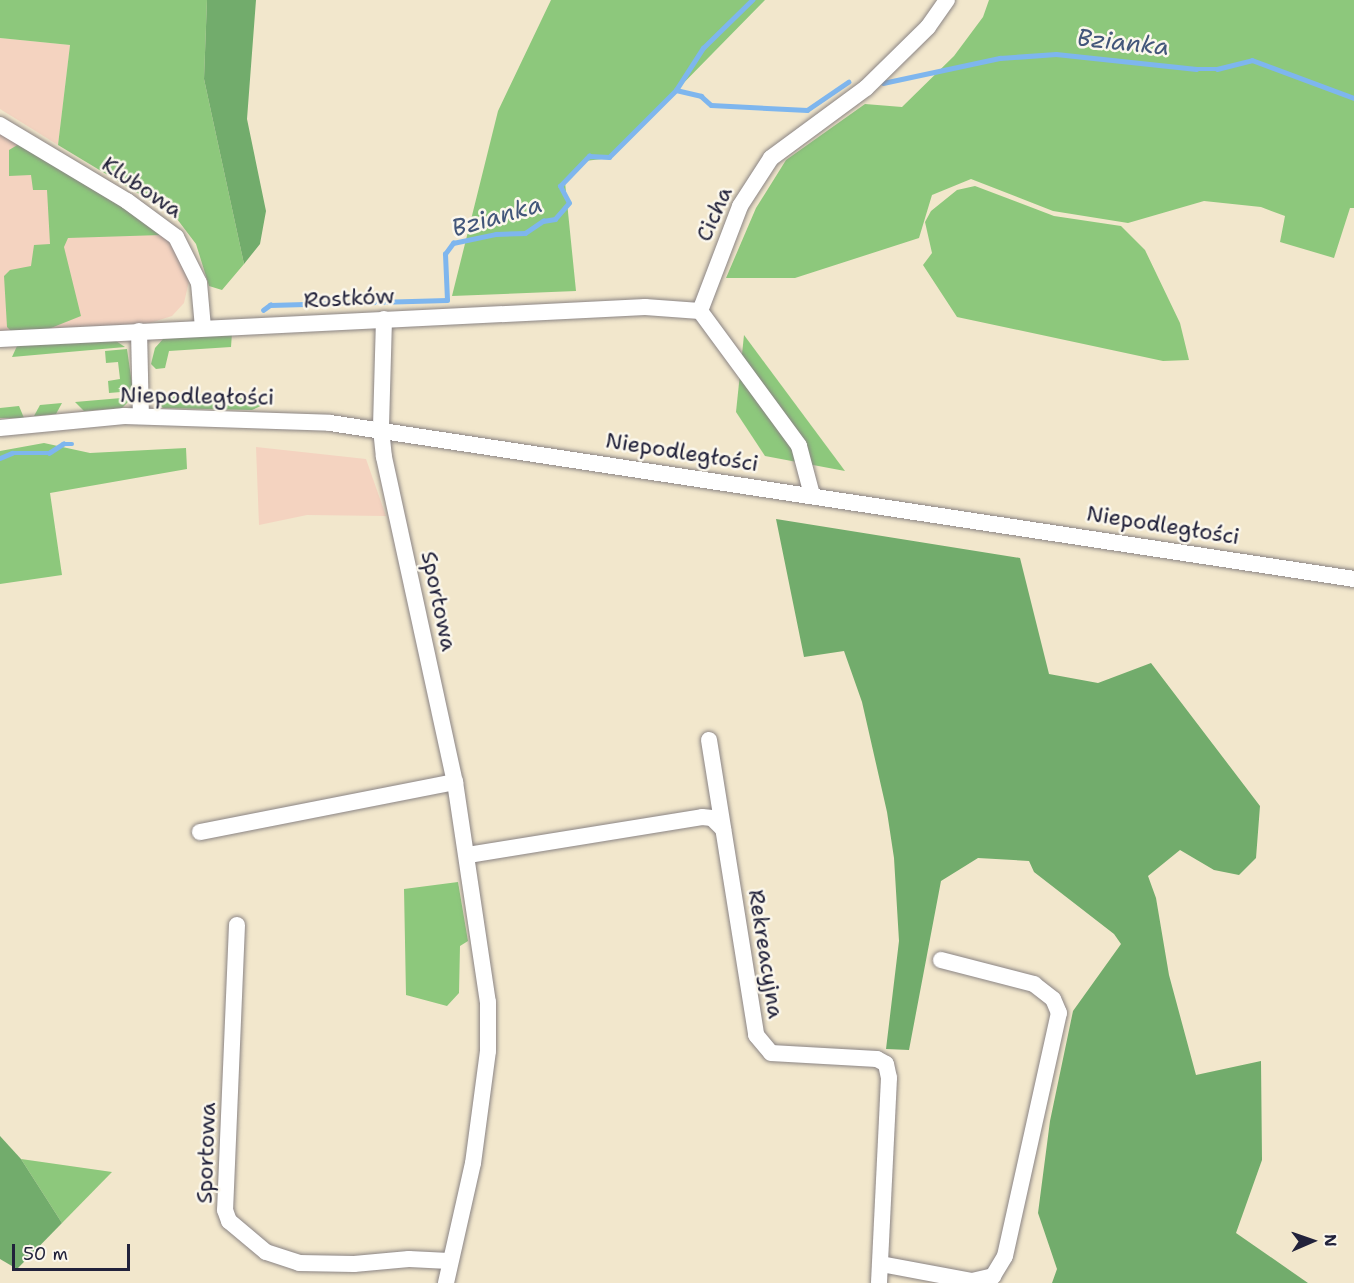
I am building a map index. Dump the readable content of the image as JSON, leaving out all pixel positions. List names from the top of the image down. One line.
{"streets":{"street":["Klubowa","Cicha","Rostków","Niepodległości","Sportowa","Rekreacyjna"]},"crossings":[["Klubowa","Rostków"],["Cicha","Rostków"],["Rostków","Sportowa"],["Niepodległości","Sportowa"]],"water":["Bzianka"],"scale_bar":"50 m","north":"right"}
